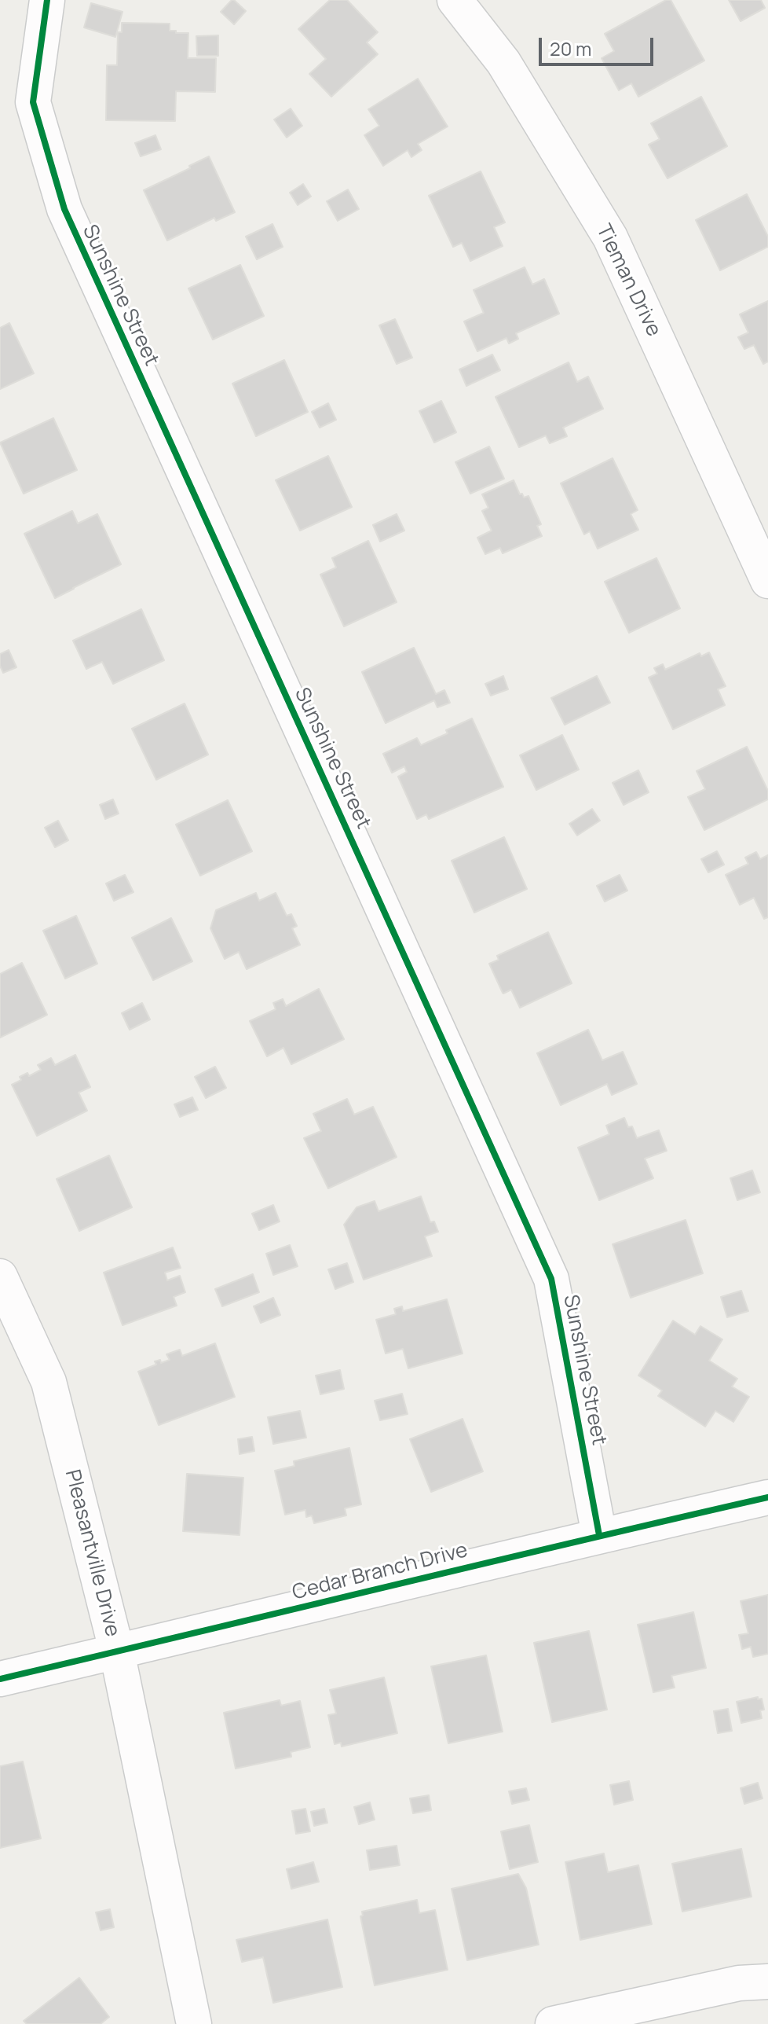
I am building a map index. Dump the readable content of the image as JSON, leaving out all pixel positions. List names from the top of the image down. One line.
{"streets":{"street":["Tieman Drive","Sunshine Street","Pleasantville Drive","Cedar Branch Drive"]},"crossings":[["Sunshine Street","Cedar Branch Drive"],["Pleasantville Drive","Cedar Branch Drive"]],"scale_bar":"20 m"}
